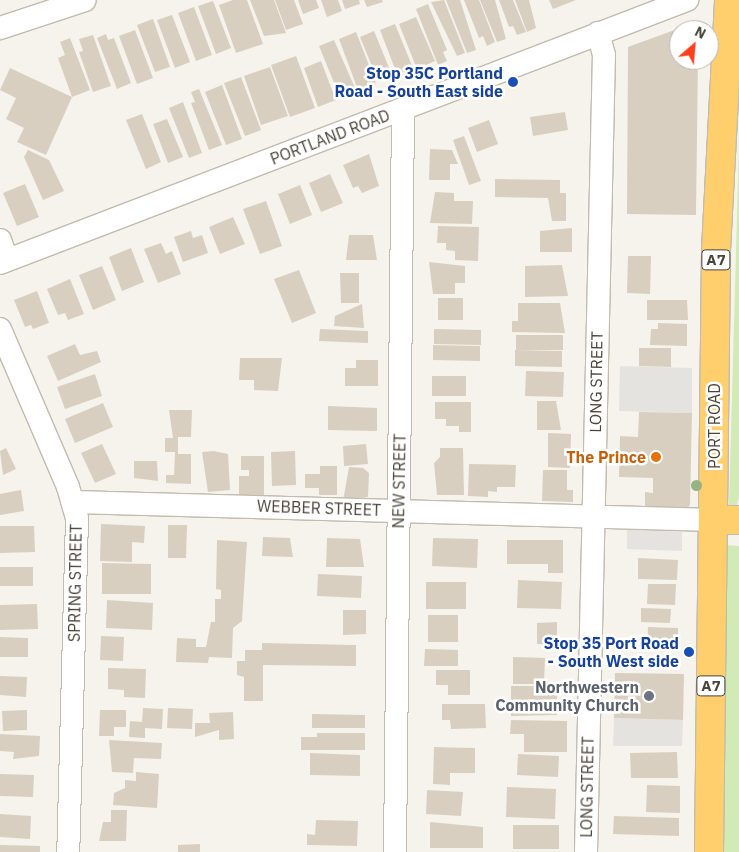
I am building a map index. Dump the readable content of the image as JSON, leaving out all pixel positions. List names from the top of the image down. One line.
{"streets":{"highway":["A7","PORT ROAD"],"street":["PORTLAND ROAD","LONG STREET","NEW STREET","WEBBER STREET","SPRING STREET"]},"crossings":[["PORTLAND ROAD","LONG STREET"],["PORTLAND ROAD","NEW STREET"],["LONG STREET","WEBBER STREET"],["PORT ROAD","WEBBER STREET"],["NEW STREET","WEBBER STREET"],["WEBBER STREET","SPRING STREET"]],"places":["Stop 35C Portland Road - South East side","The Prince","Stop 35 Port Road - South West side","Northwestern Community Church"],"north":"top right"}
